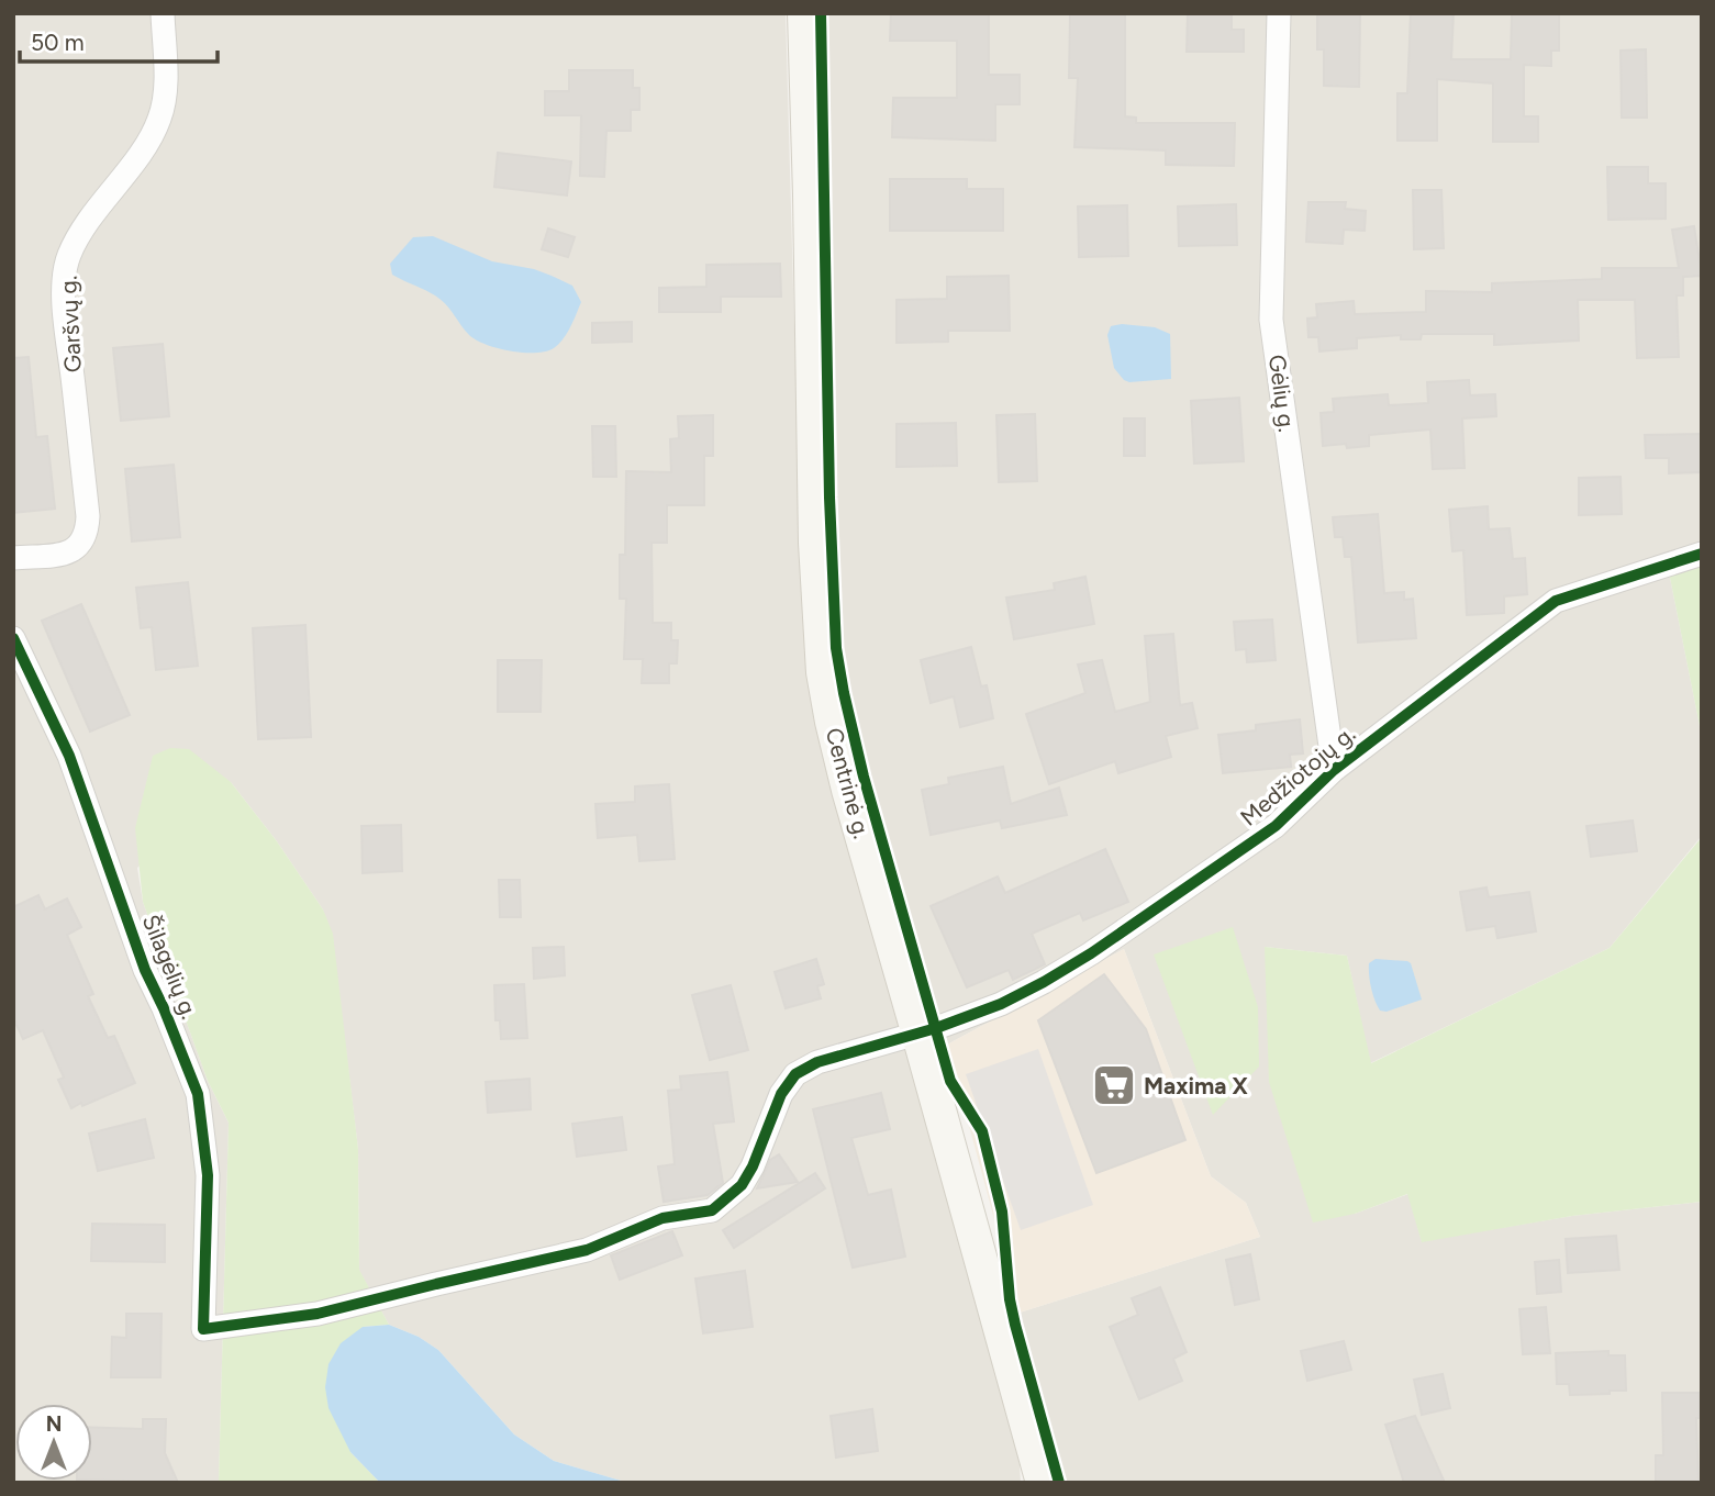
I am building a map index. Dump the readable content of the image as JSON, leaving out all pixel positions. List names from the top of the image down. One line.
{"streets":{"main road":["Centrinė g."],"street":["Garšvų g.","Gėlių g.","Medžiotojų g.","Šilagėlių g."]},"crossings":[["Gėlių g.","Medžiotojų g."],["Medžiotojų g.","Centrinė g."],["Medžiotojų g.","Šilagėlių g."]],"places":{"supermarket":["Maxima X"]},"scale_bar":"50 m","north":"top"}
